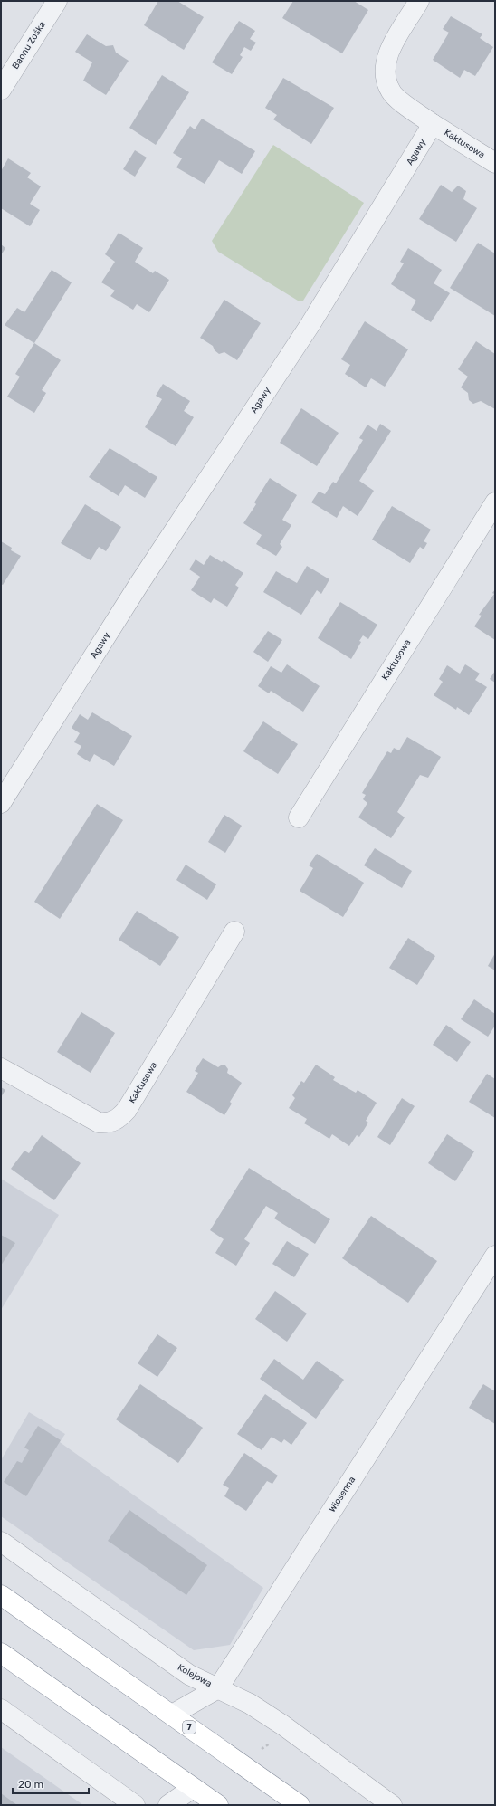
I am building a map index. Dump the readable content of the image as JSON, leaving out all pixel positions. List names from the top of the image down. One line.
{"streets":{"highway":["7"],"street":["Baonu Zośka","Kaktusowa","Agawy","Wiosenna","Kolejowa"]},"crossings":[["Kaktusowa","Agawy"],["Wiosenna","Kolejowa"],["Wiosenna","7"]],"scale_bar":"20 m"}
